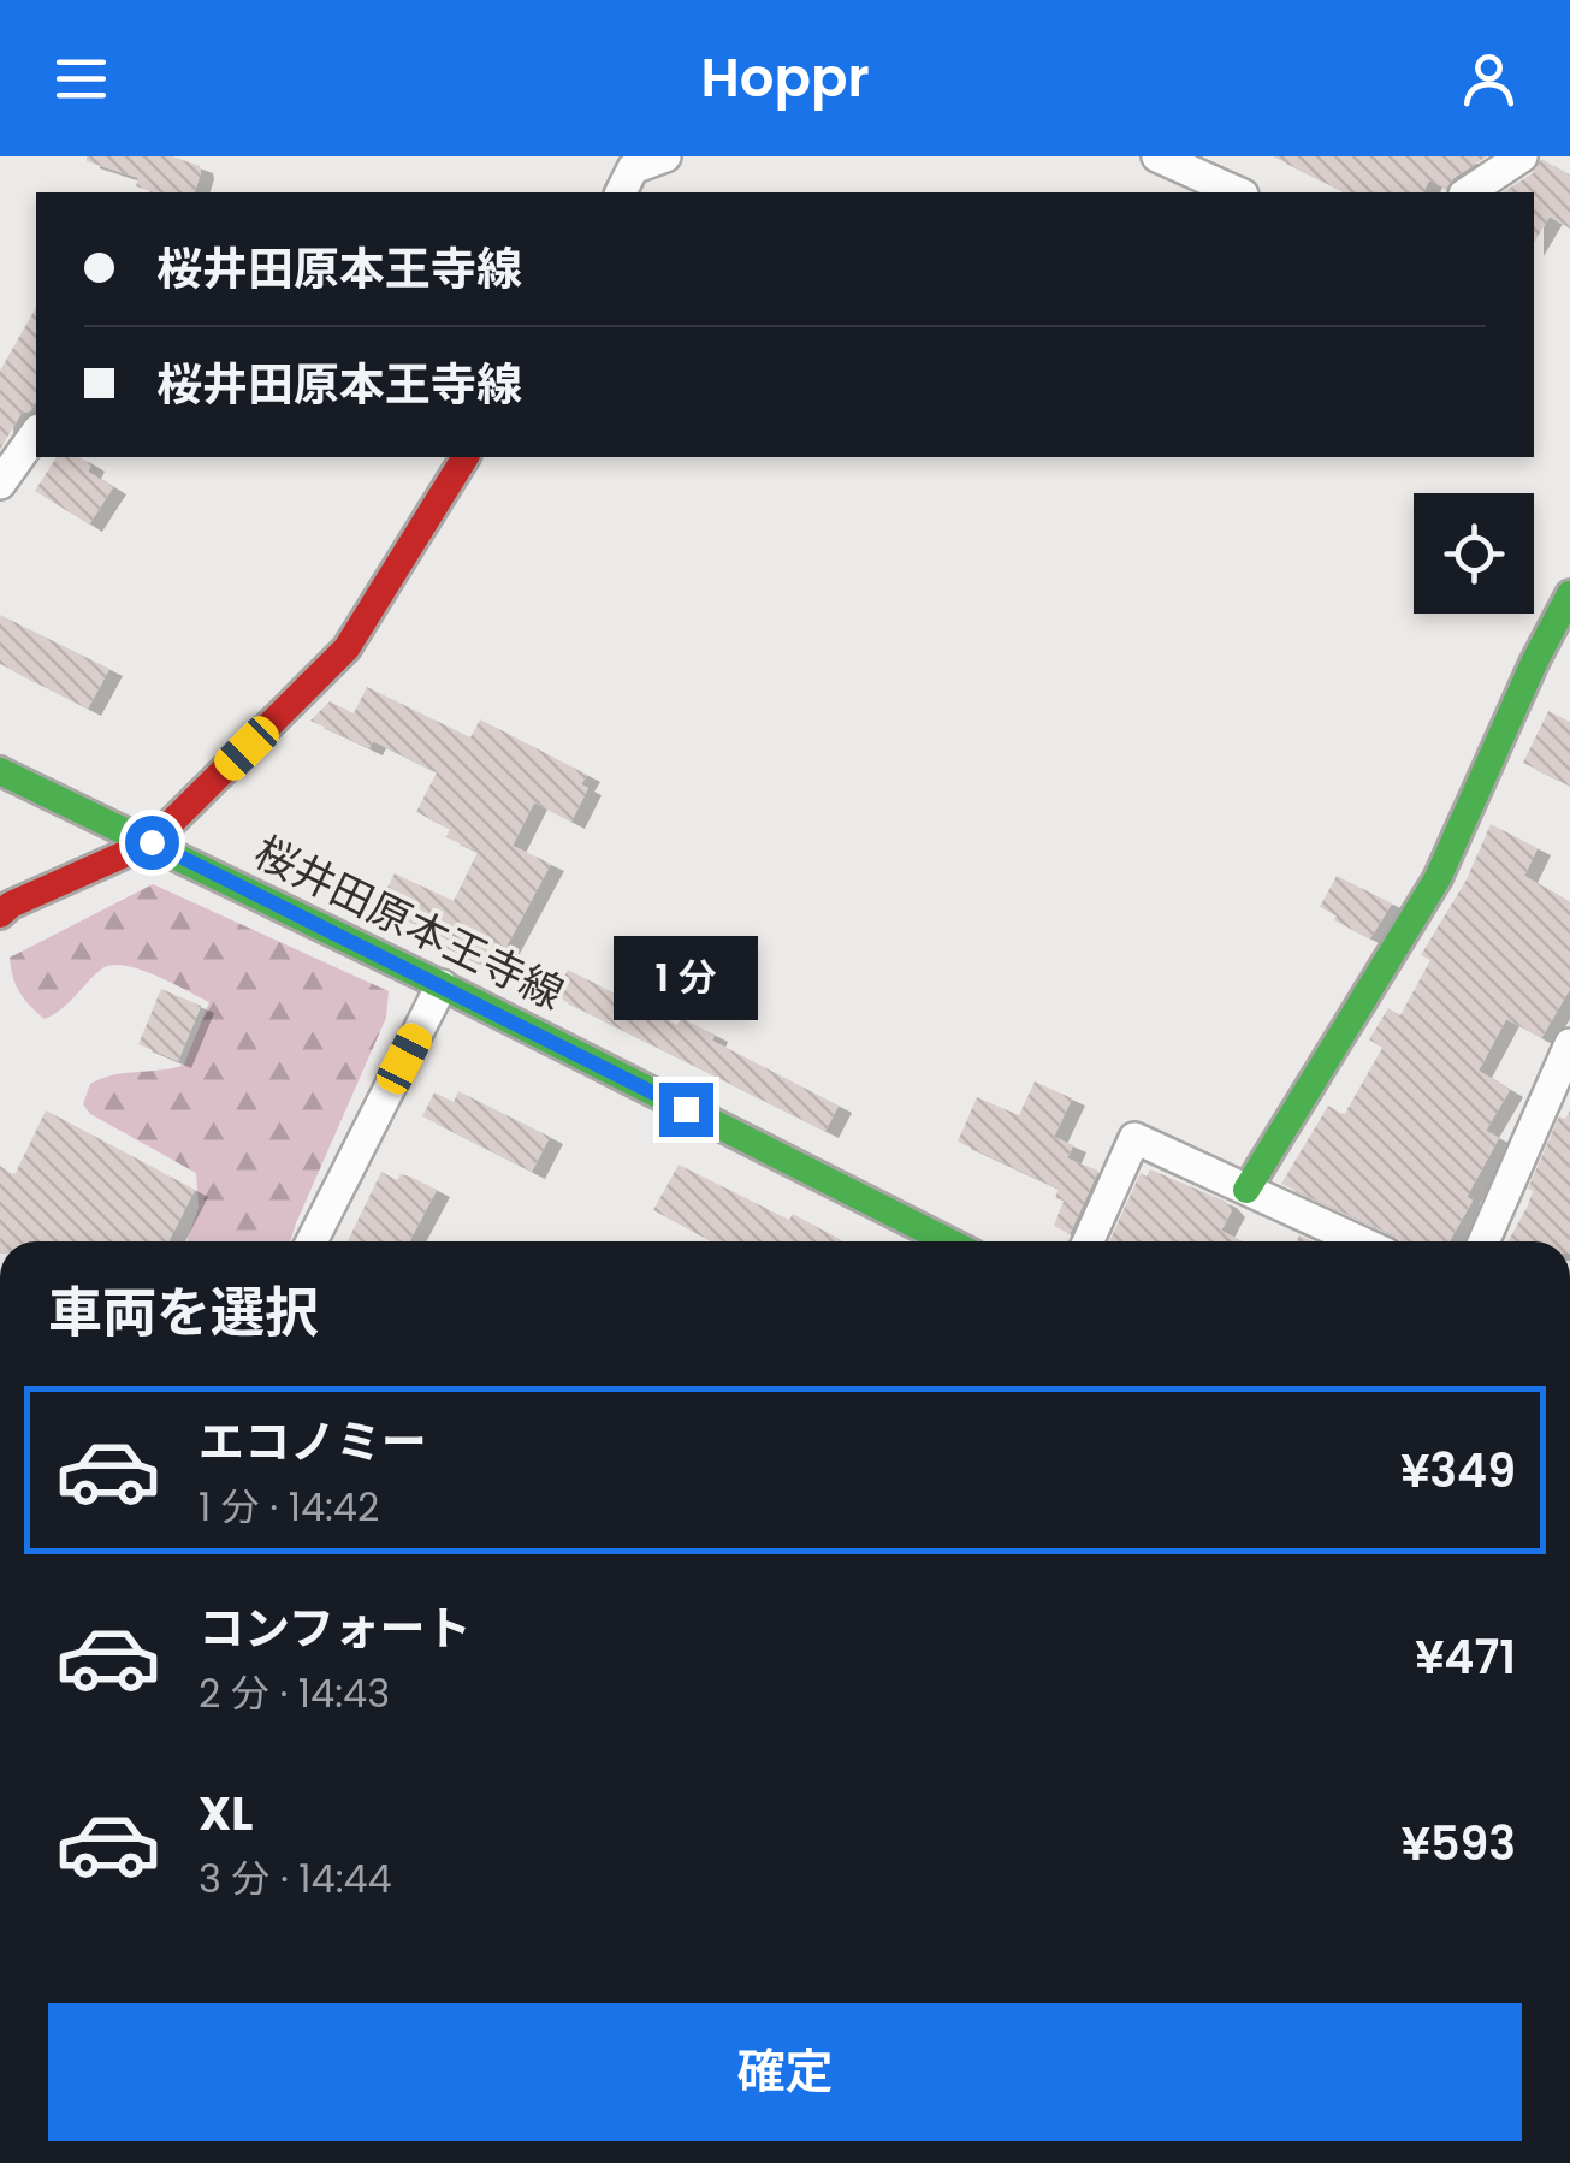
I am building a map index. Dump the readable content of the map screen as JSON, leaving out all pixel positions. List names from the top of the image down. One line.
{"streets":{"street":["桜井田原本王寺線"]},"page":{"header":"Hoppr","banner":["桜井田原本王寺線","桜井田原本王寺線"],"bubble":"1 分","heading":"車両を選択","list":[{"name":"エコノミー","note":"1 分 · 14:42","value":"¥349"},{"name":"コンフォート","note":"2 分 · 14:43","value":"¥471"},{"name":"XL","note":"3 分 · 14:44","value":"¥593"}],"buttons":"確定"}}
